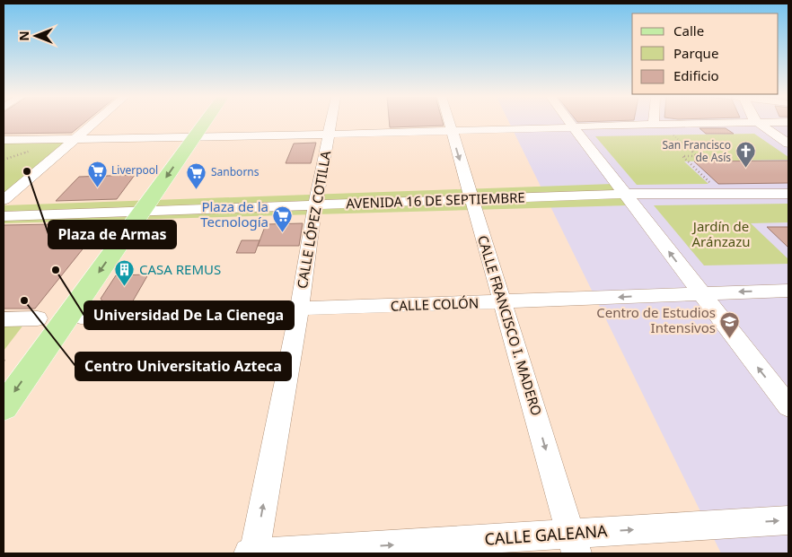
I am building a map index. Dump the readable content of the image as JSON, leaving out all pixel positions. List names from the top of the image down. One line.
{"streets":{"street":["AVENIDA 16 DE SEPTIEMBRE","CALLE LÓPEZ COTILLA","CALLE COLÓN","CALLE FRANCISCO I. MADERO","CALLE GALEANA"]},"crossings":[["AVENIDA 16 DE SEPTIEMBRE","CALLE LÓPEZ COTILLA"],["AVENIDA 16 DE SEPTIEMBRE","CALLE FRANCISCO I. MADERO"],["CALLE LÓPEZ COTILLA","CALLE COLÓN"],["CALLE LÓPEZ COTILLA","CALLE GALEANA"],["CALLE COLÓN","CALLE FRANCISCO I. MADERO"],["CALLE FRANCISCO I. MADERO","CALLE GALEANA"]],"one_way":["CALLE LÓPEZ COTILLA","CALLE COLÓN","CALLE FRANCISCO I. MADERO","CALLE GALEANA"],"parks":["Jardín de Aránzazu"],"places":{"church":["San Francisco de Asís"],"other":["Plaza de Armas","Universidad De La Cienega","Centro Universitatio Azteca"],"supermarket":["Liverpool","Sanborns","Plaza de la Tecnología"],"building":["CASA REMUS"],"school or university":["Centro de Estudios Intensivos"]},"legend":["Calle","Parque","Edificio"],"north":"left"}
